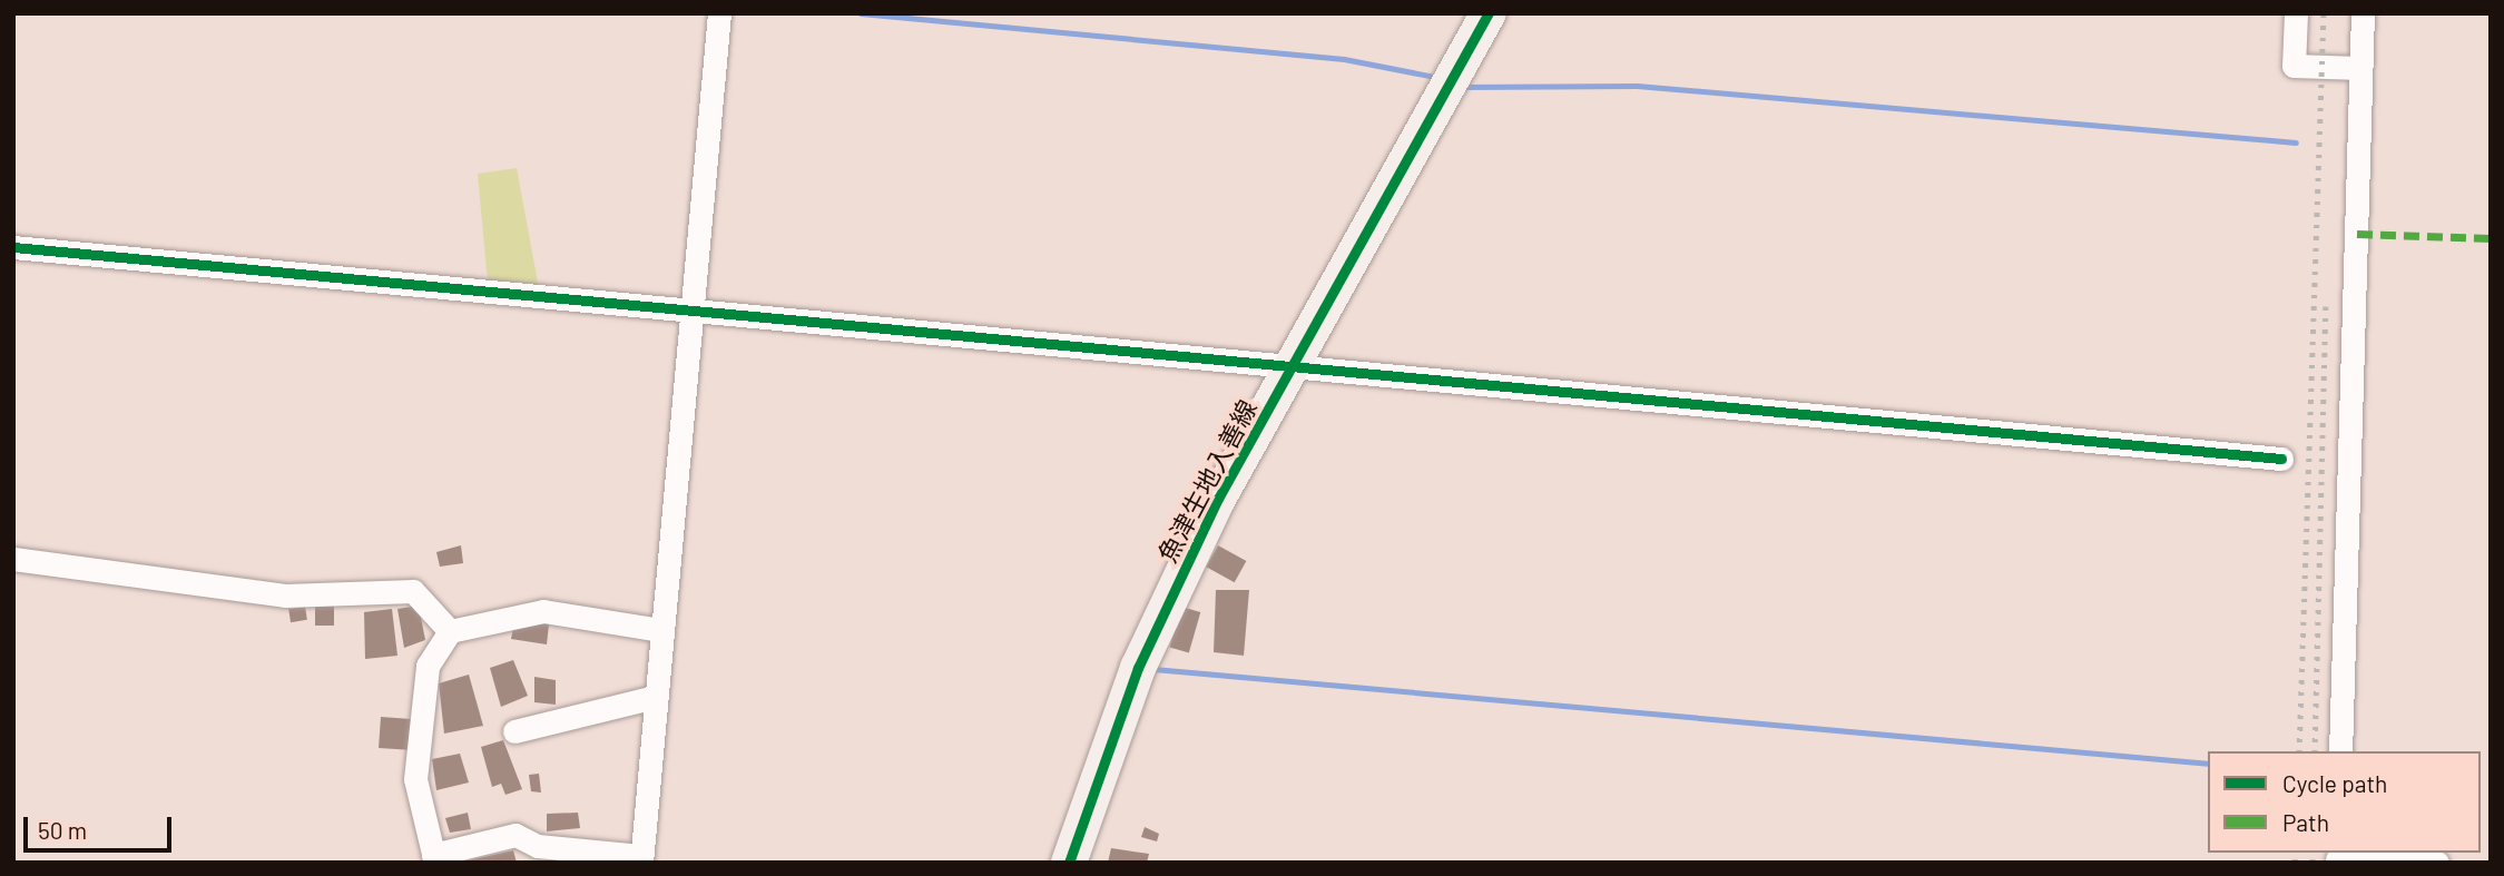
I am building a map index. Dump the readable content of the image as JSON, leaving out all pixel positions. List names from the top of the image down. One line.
{"streets":{"main road":["魚津生地入善線"]},"legend":["Cycle path","Path"],"scale_bar":"50 m"}
